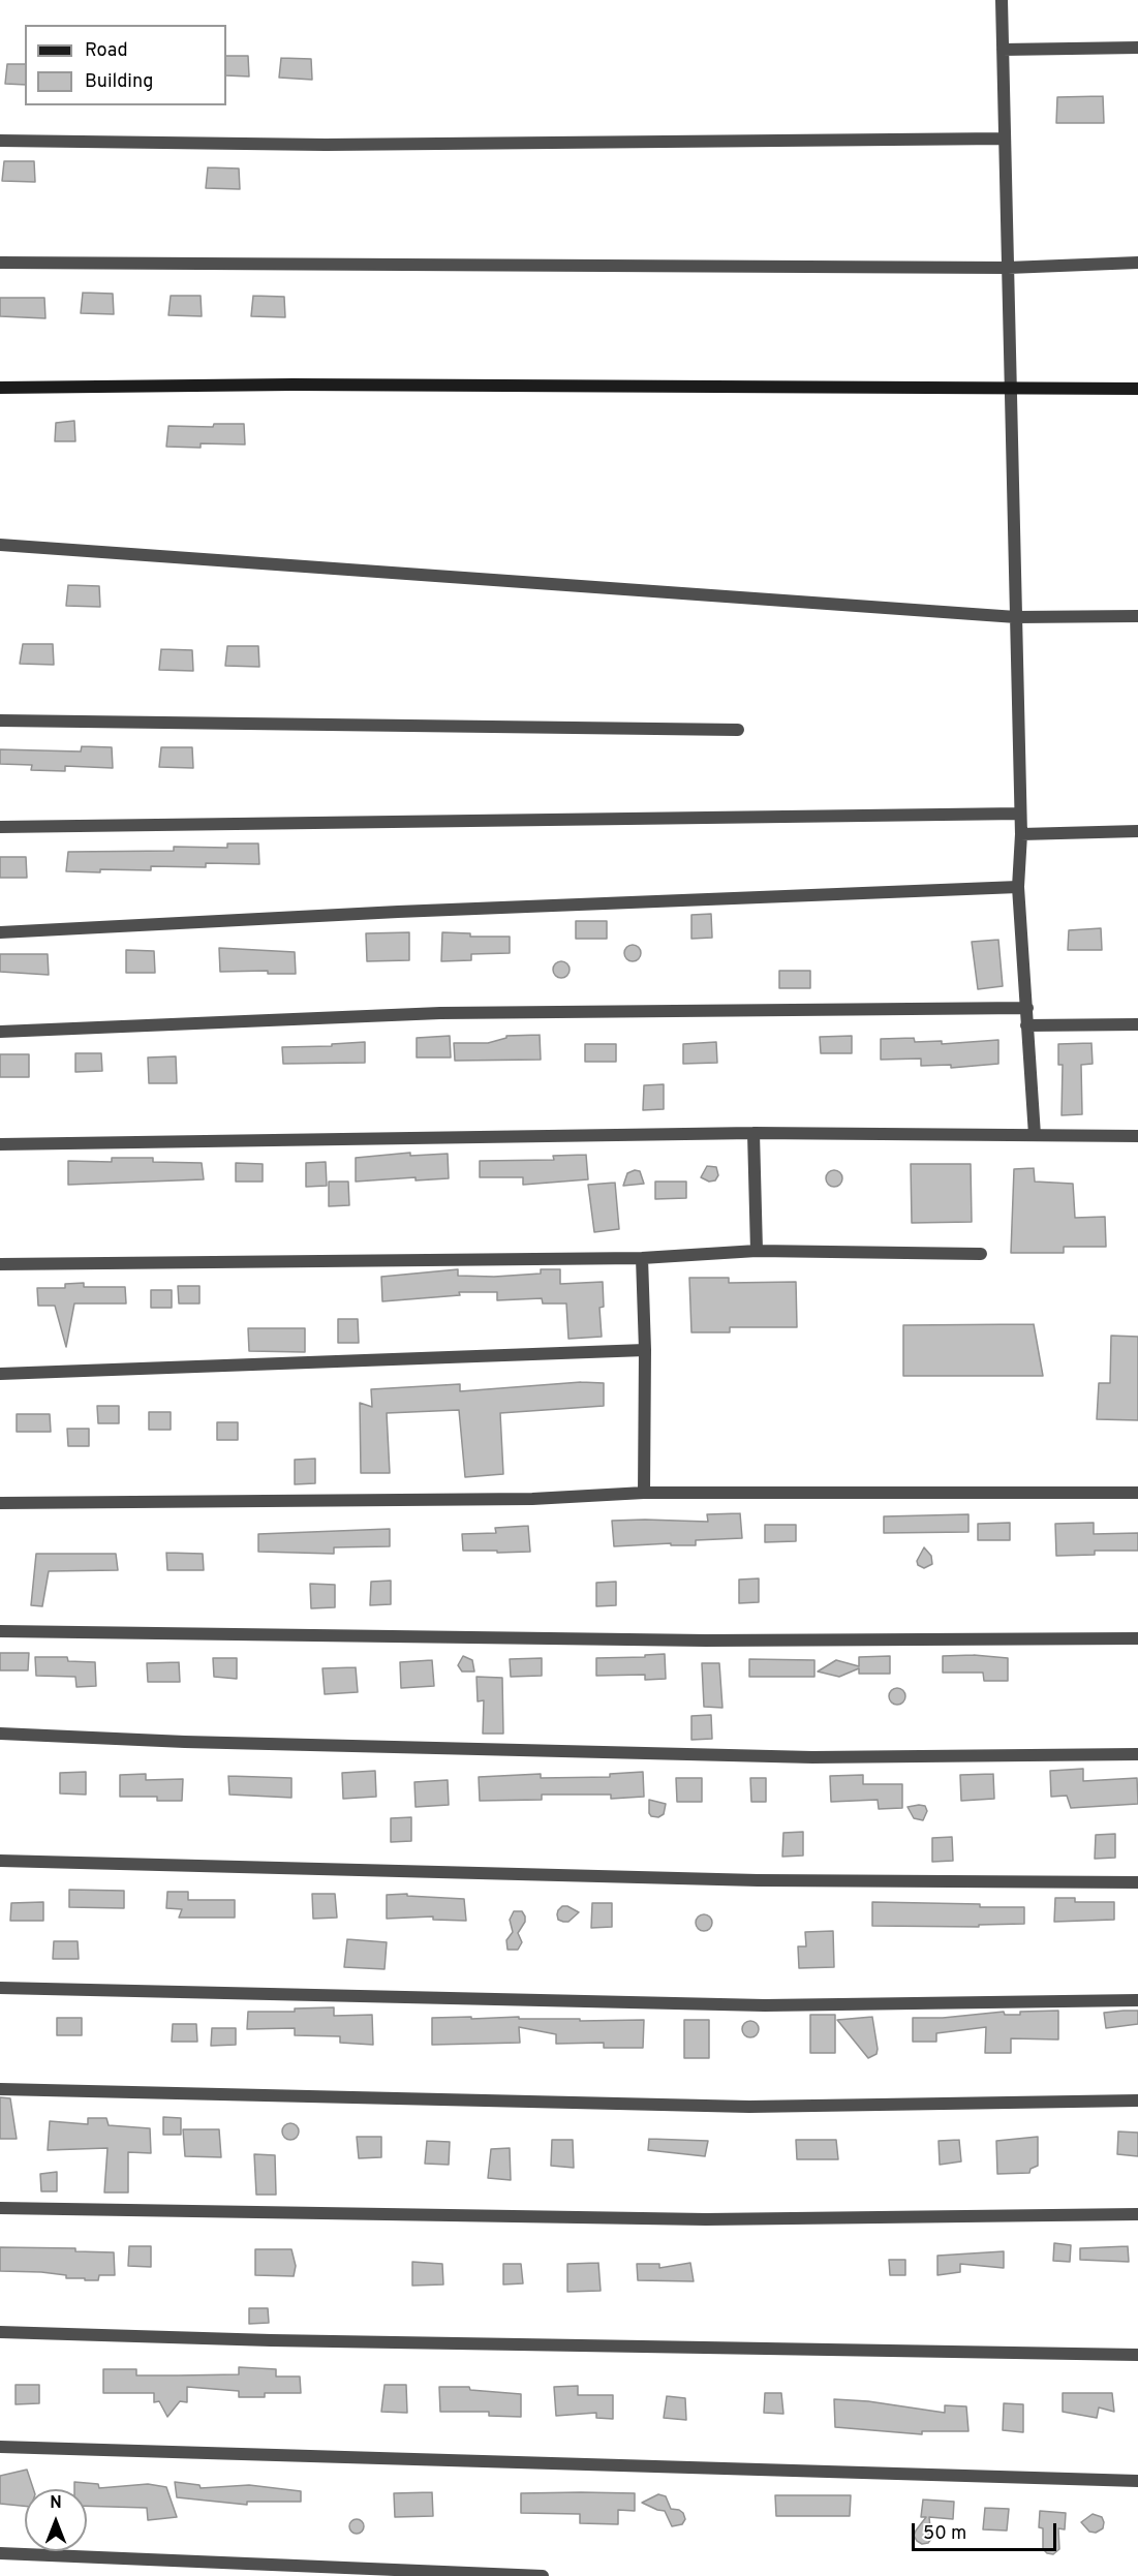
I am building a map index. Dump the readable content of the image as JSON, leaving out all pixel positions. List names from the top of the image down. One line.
{"legend":["Road","Building"],"scale_bar":"50 m","north":"top"}
